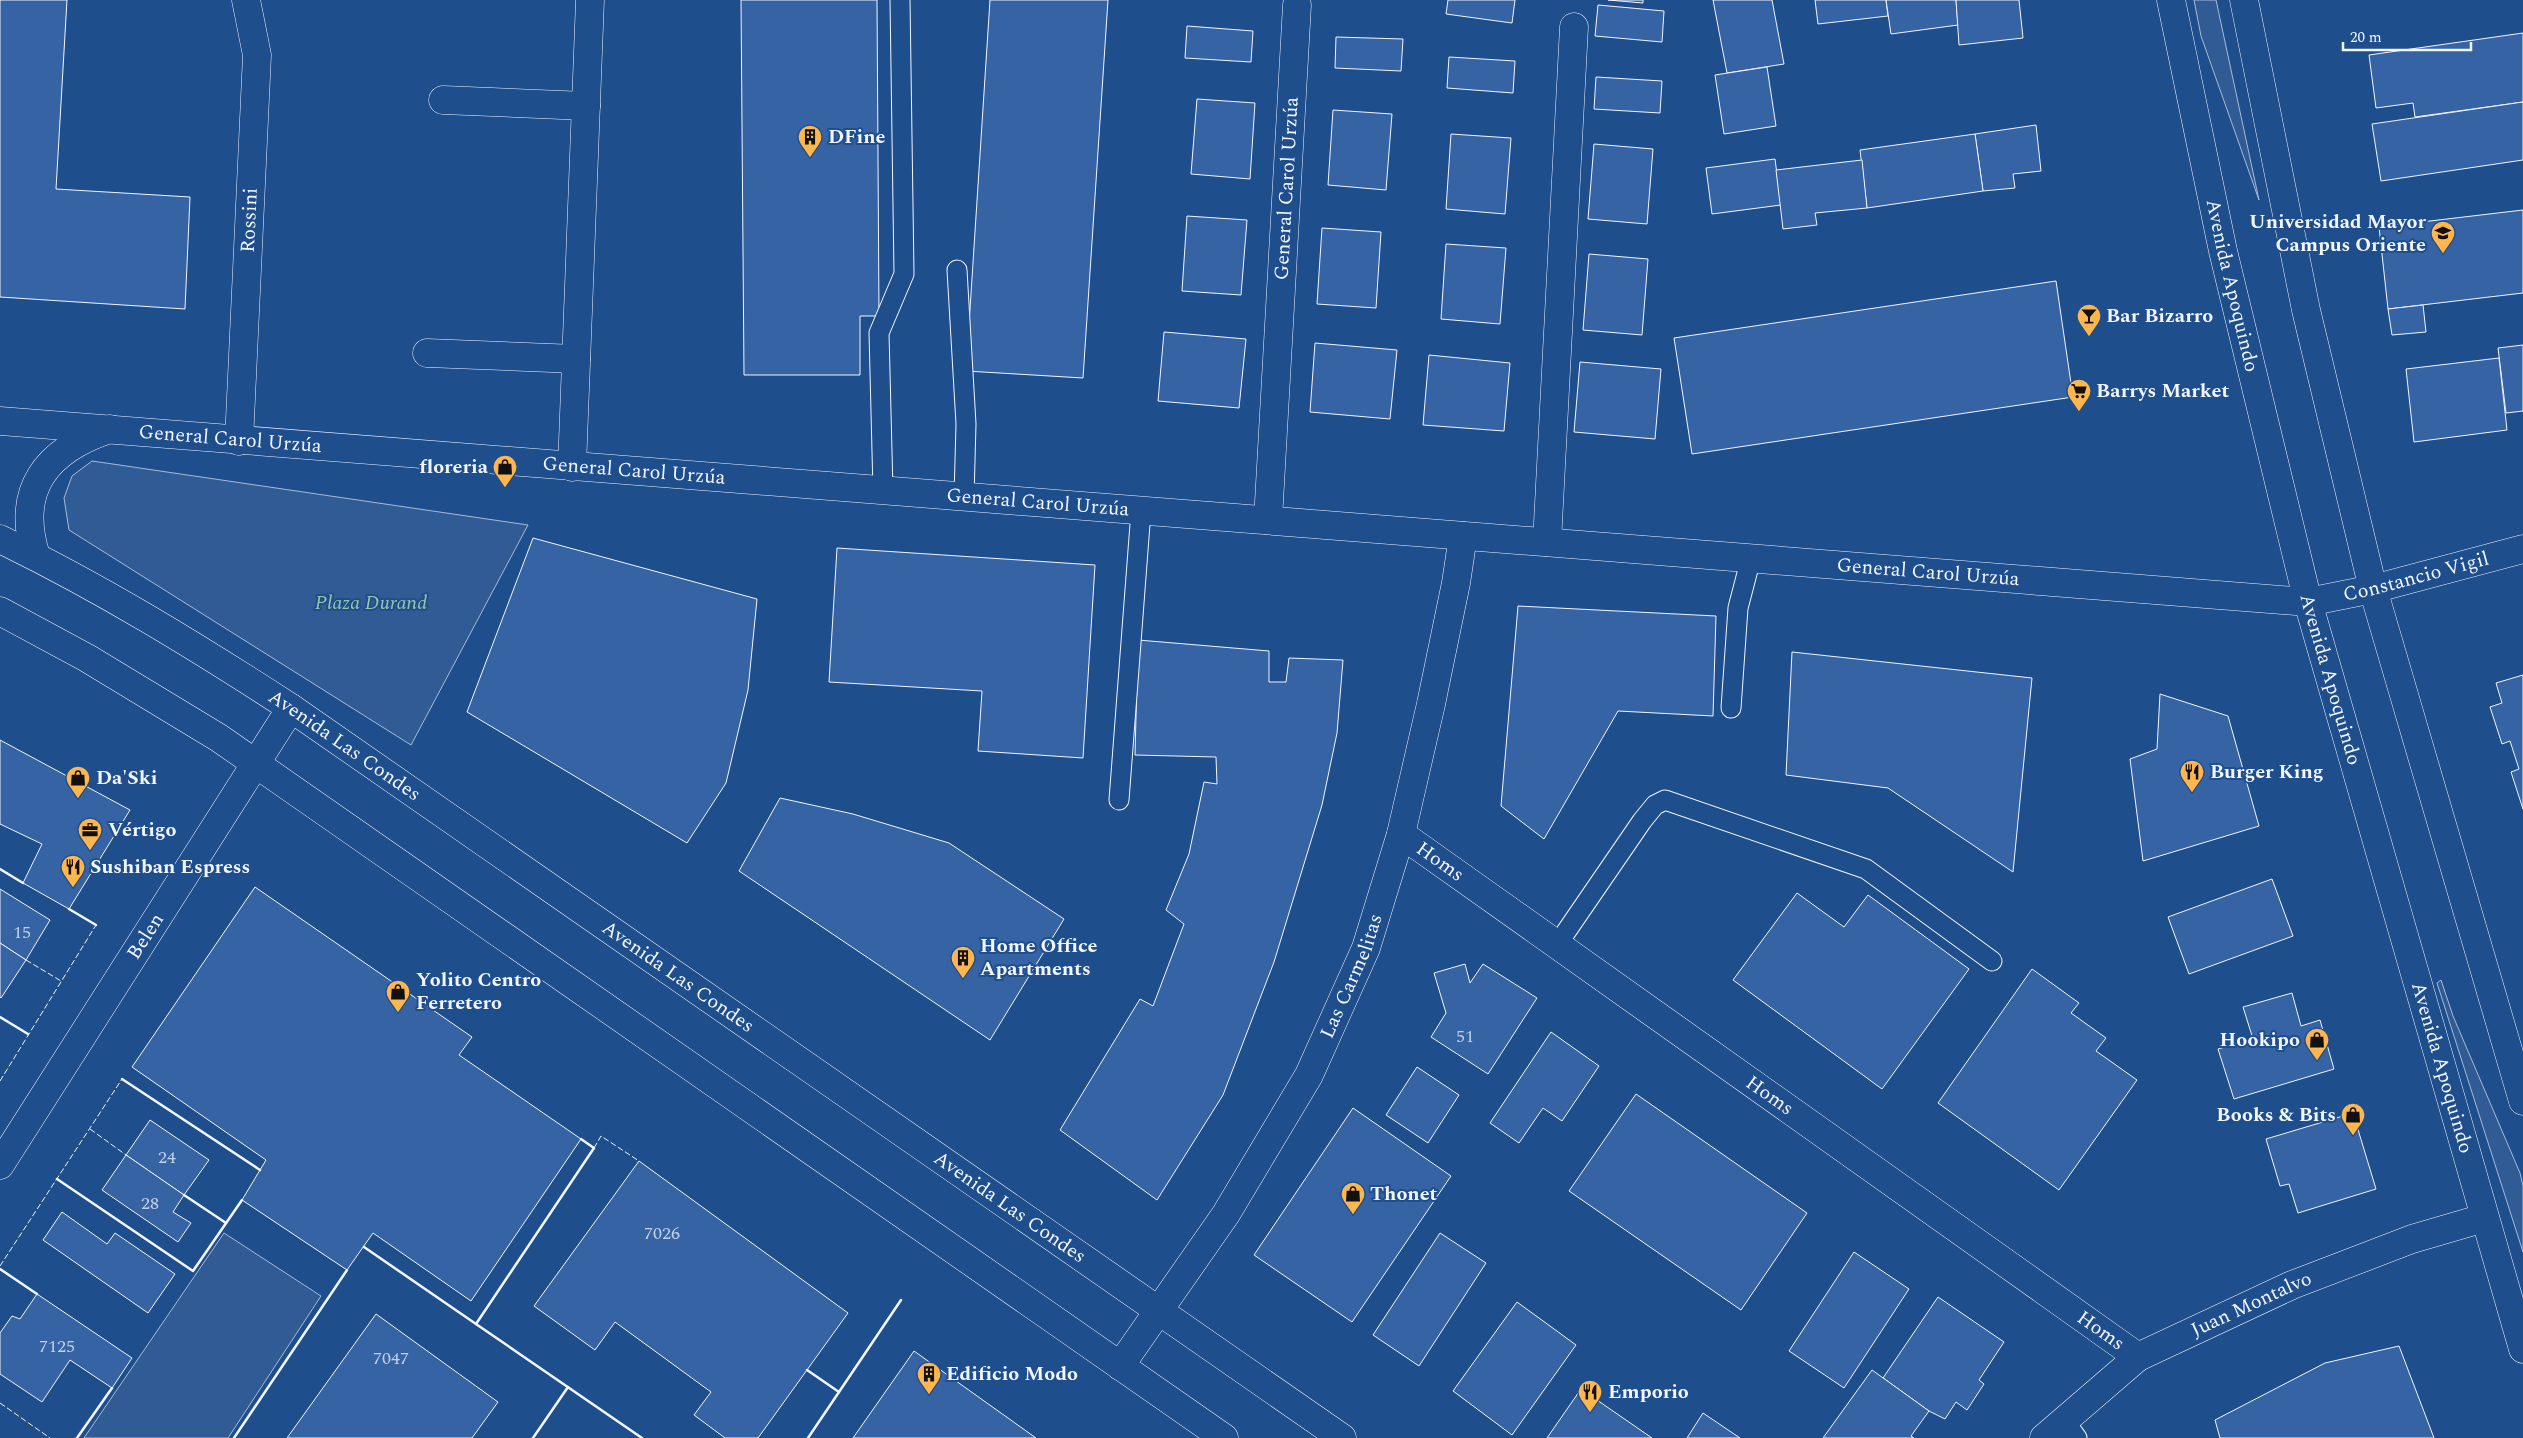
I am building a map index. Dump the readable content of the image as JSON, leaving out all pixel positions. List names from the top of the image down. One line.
{"streets":{"street":["General Carol Urzúa","Rossini","Avenida Apoquindo","Constancio Vigil","Avenida Las Condes","Homs","Belen","Las Carmelitas","Juan Montalvo"]},"crossings":[["General Carol Urzúa","Rossini"],["General Carol Urzúa","Avenida Apoquindo"],["General Carol Urzúa","Constancio Vigil"],["General Carol Urzúa","Las Carmelitas"],["Avenida Apoquindo","Constancio Vigil"],["Avenida Apoquindo","Juan Montalvo"],["Avenida Las Condes","Belen"],["Avenida Las Condes","Las Carmelitas"],["Homs","Las Carmelitas"],["Homs","Juan Montalvo"]],"parks":["Plaza Durand"],"places":{"building":["DFine","Home Office Apartments","Edificio Modo"],"school or university":["Universidad Mayor Campus Oriente"],"bar":["Bar Bizarro"],"supermarket":["Barrys Market"],"shop":["floreria","Da'Ski","Yolito Centro Ferretero","Hookipo","Books & Bits","Thonet"],"restaurant":["Burger King","Sushiban Espress","Emporio"],"office":["Vértigo"]},"house_numbers":["15","51","24","28","7026","7125","7047"],"scale_bar":"20 m"}
